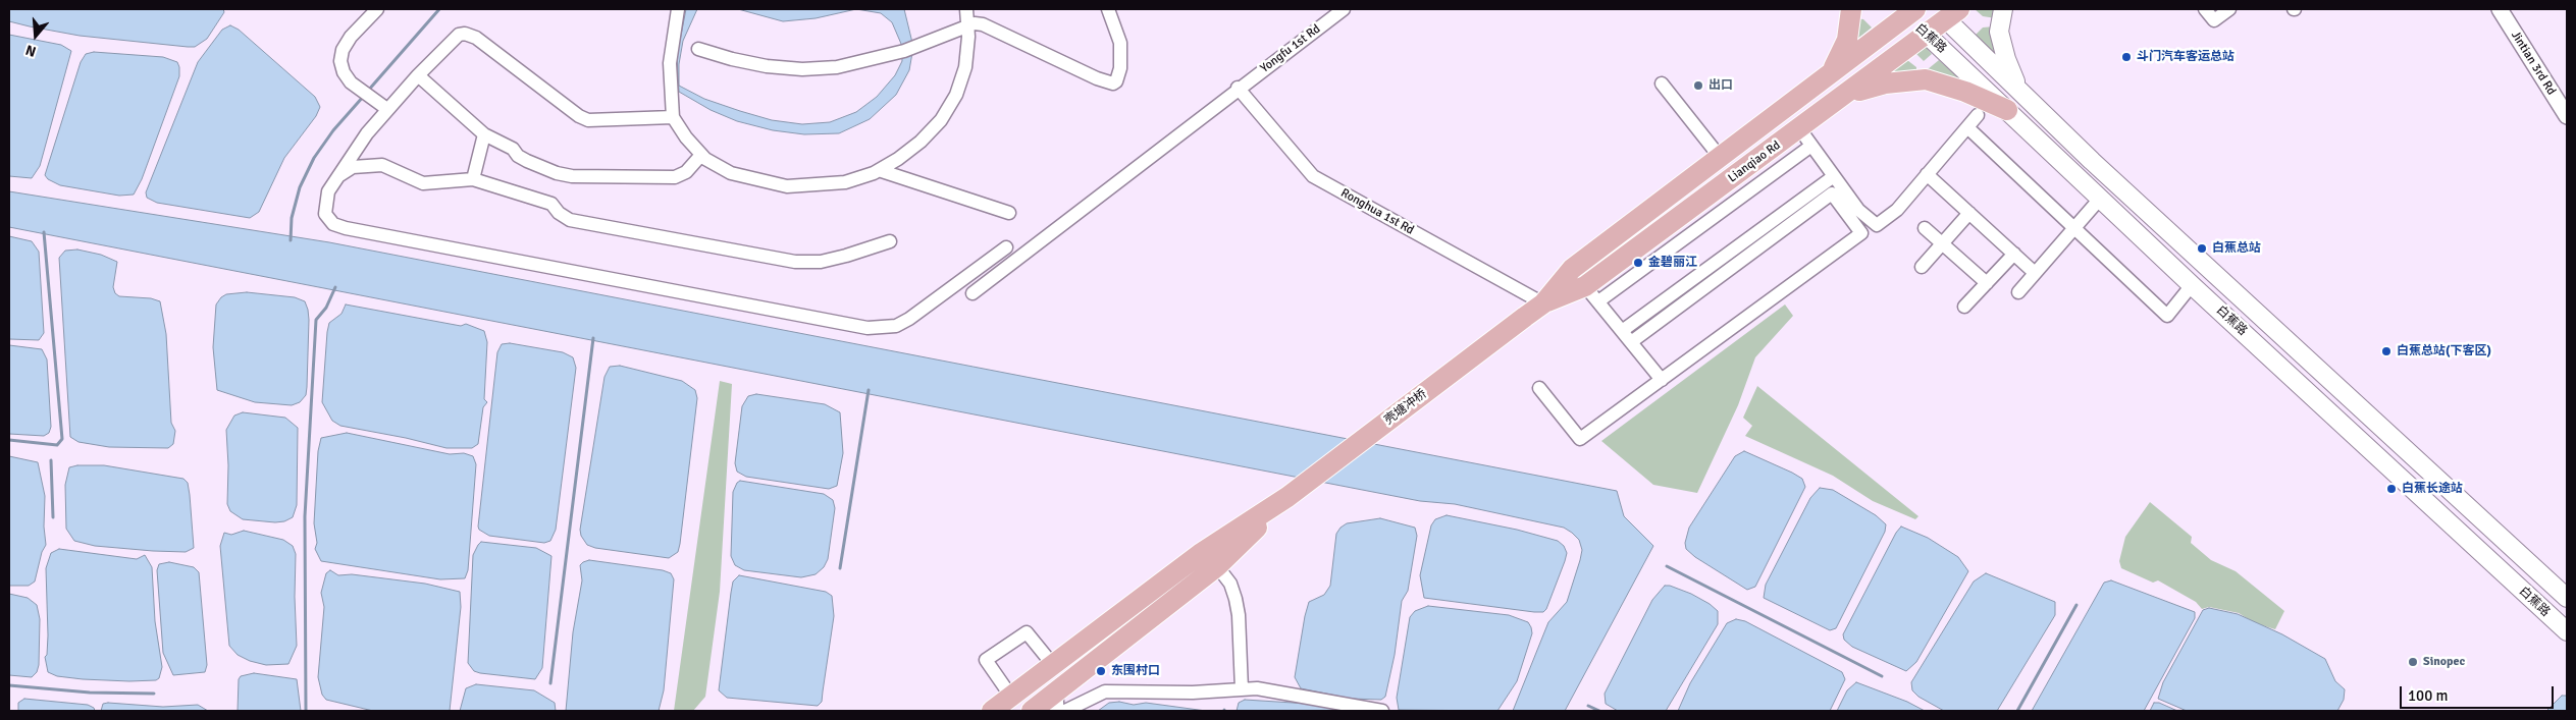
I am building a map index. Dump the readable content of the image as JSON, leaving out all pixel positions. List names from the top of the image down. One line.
{"streets":{"main road":["白蕉路","Lianqiao Rd","壳塘冲桥"],"street":["Yongfu 1st Rd","Jintian 3rd Rd","Ronghua 1st Rd"]},"crossings":[["白蕉路","Lianqiao Rd"],["Yongfu 1st Rd","Ronghua 1st Rd"],["Lianqiao Rd","Ronghua 1st Rd"],["Lianqiao Rd","壳塘冲桥"]],"places":["斗门汽车客运总站","出口","白蕉总站","金碧丽江","白蕉总站(下客区)","白蕉长途站","Sinopec","东围村口"],"scale_bar":"100 m","north":"bottom"}
